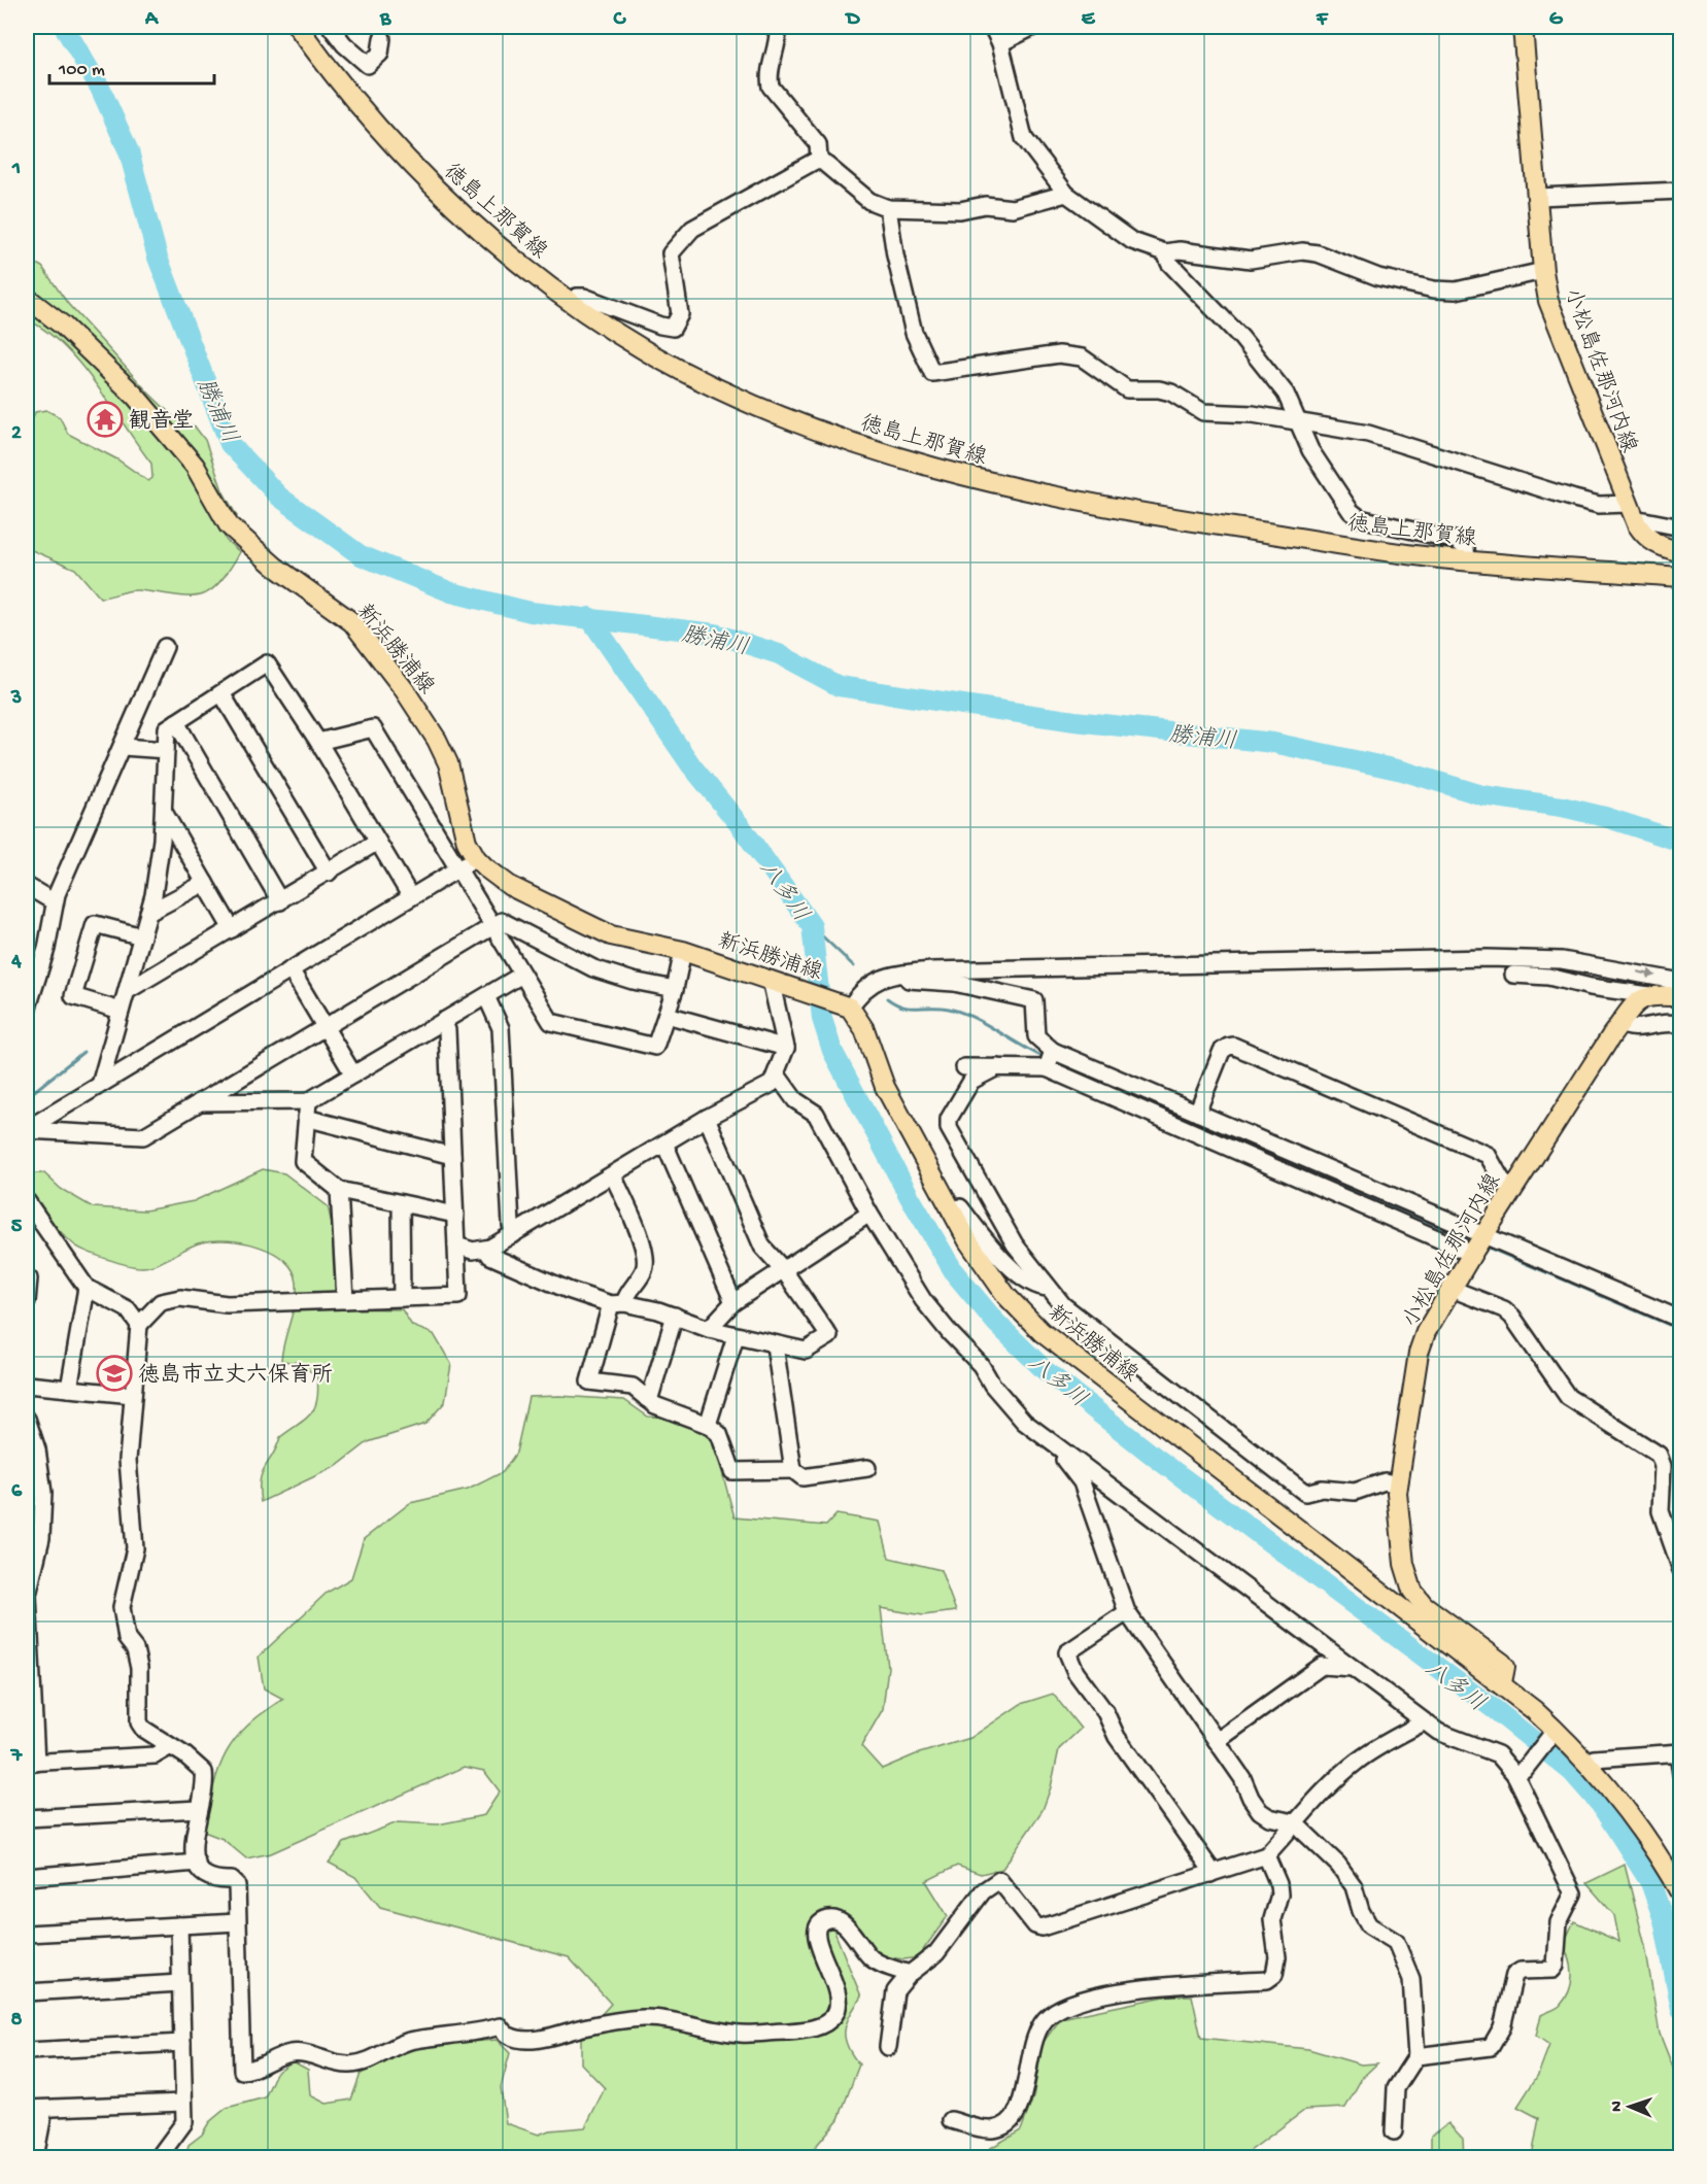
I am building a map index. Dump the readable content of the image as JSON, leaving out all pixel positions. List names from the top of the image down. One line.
{"streets":{"main road":["徳島上那賀線","小松島佐那河内線","新浜勝浦線"]},"crossings":[["小松島佐那河内線","新浜勝浦線"]],"water":["勝浦川","八多川"],"places":{"temple":["観音堂"],"school or university":["徳島市立丈六保育所"]},"scale_bar":"100 m","north":"left","grid":{"columns":["A","B","C","D","E","F","G"],"rows":["1","2","3","4","5","6","7","8"]}}
